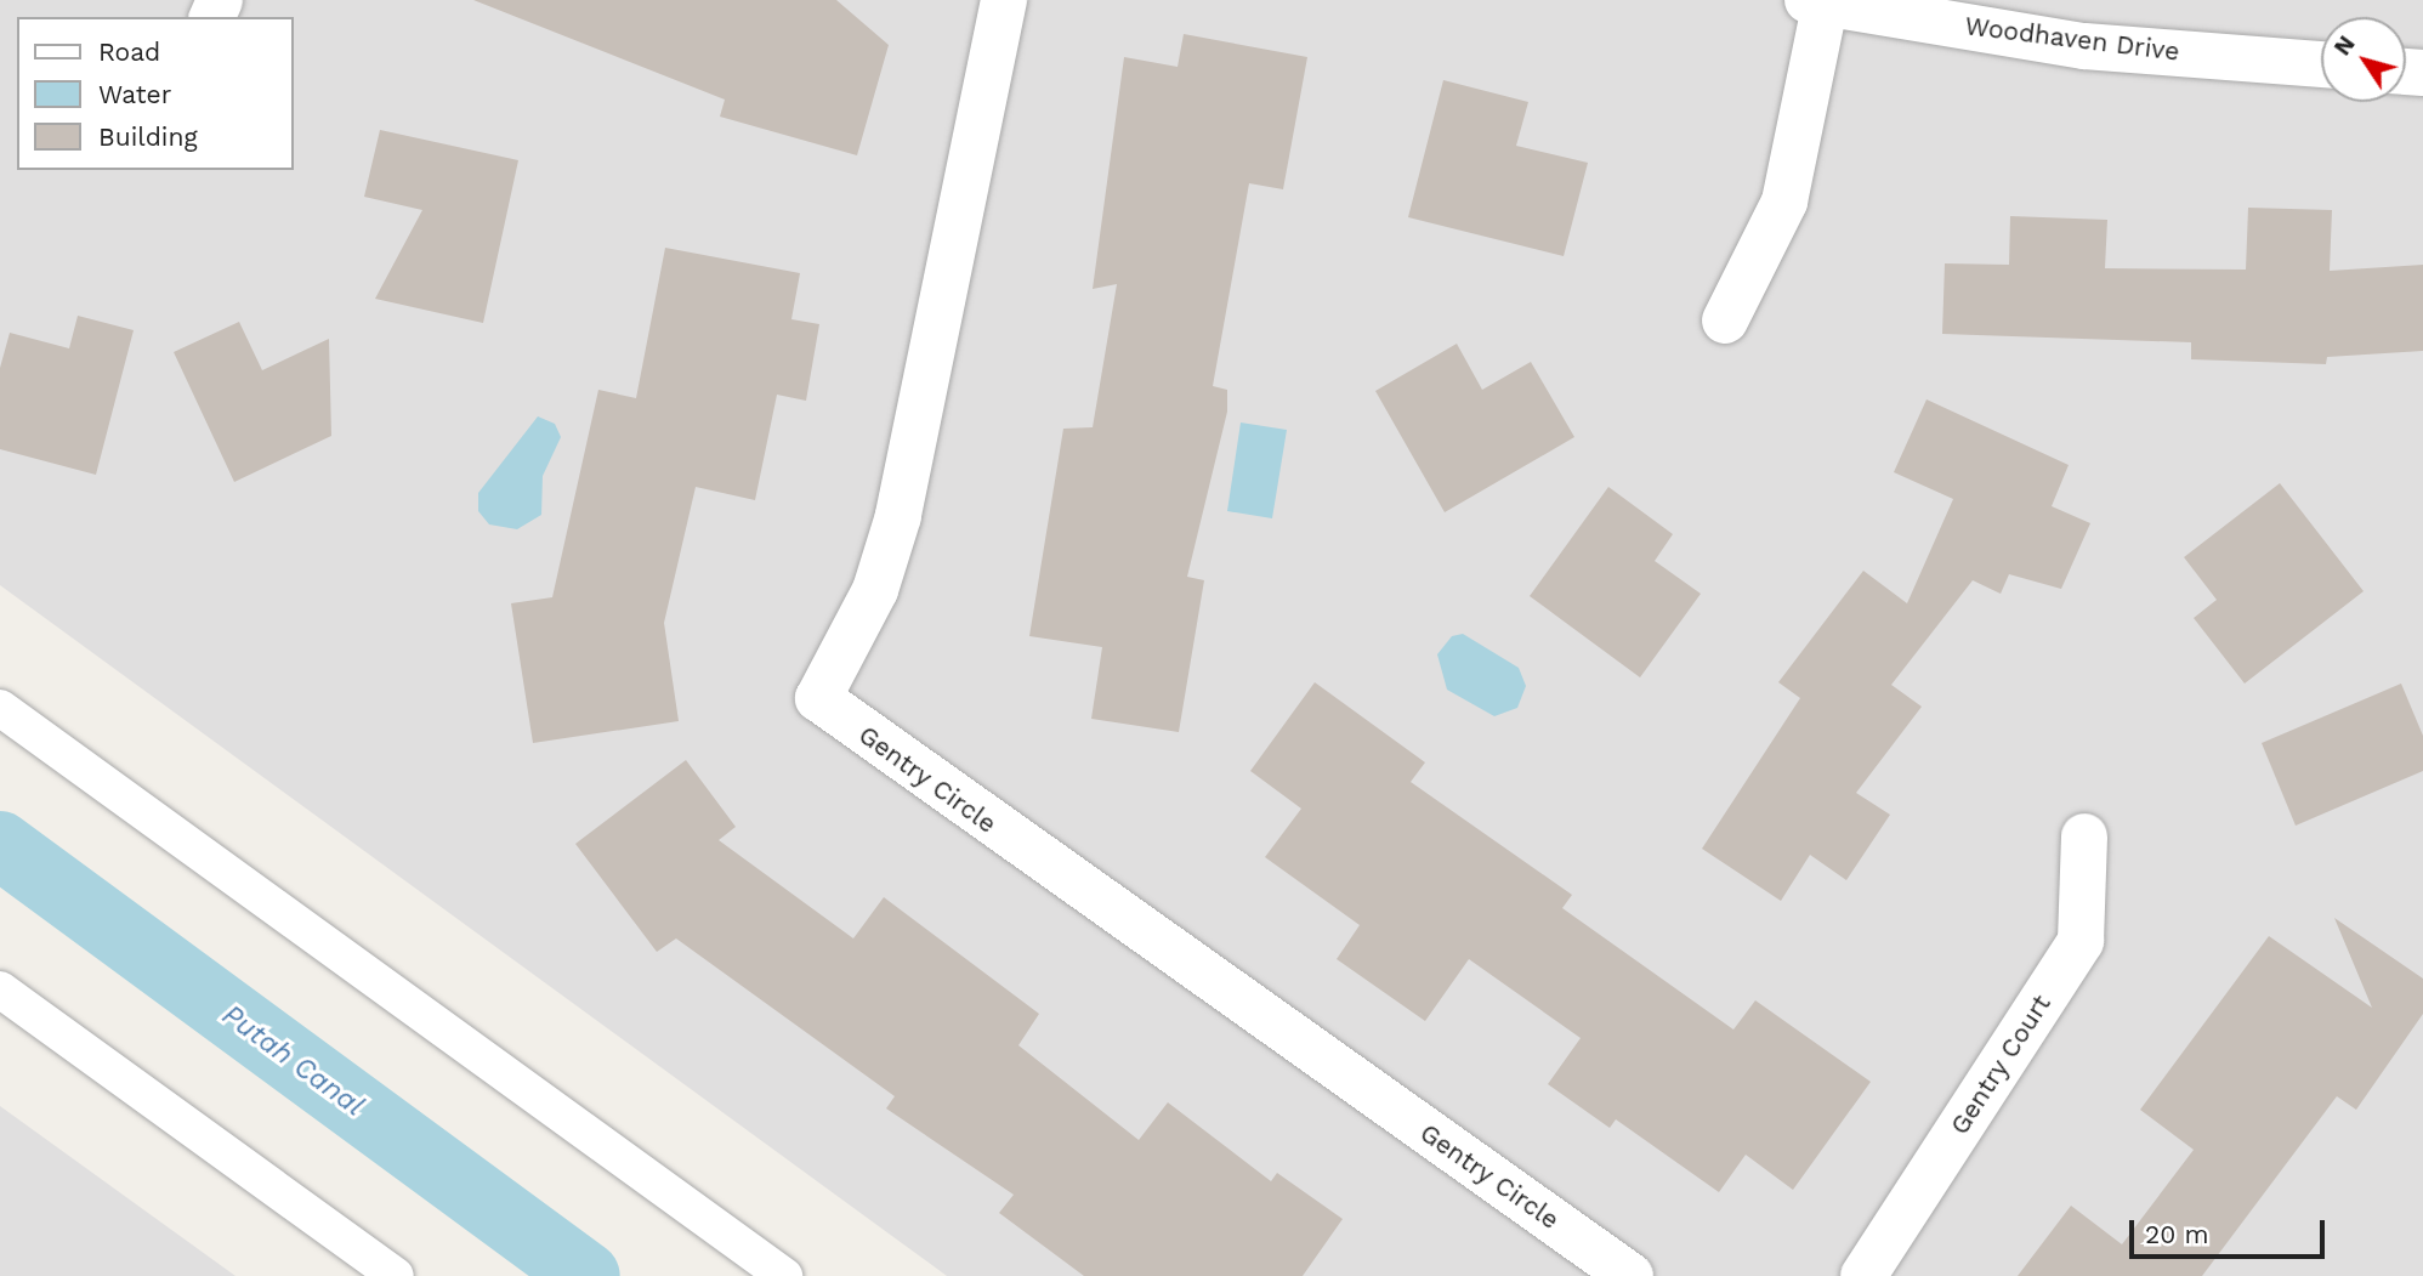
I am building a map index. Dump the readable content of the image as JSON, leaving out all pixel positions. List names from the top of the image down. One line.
{"streets":{"street":["Woodhaven Drive","Gentry Circle","Gentry Court"]},"water":["Putah Canal"],"legend":["Road","Water","Building"],"scale_bar":"20 m","north":"top left"}
